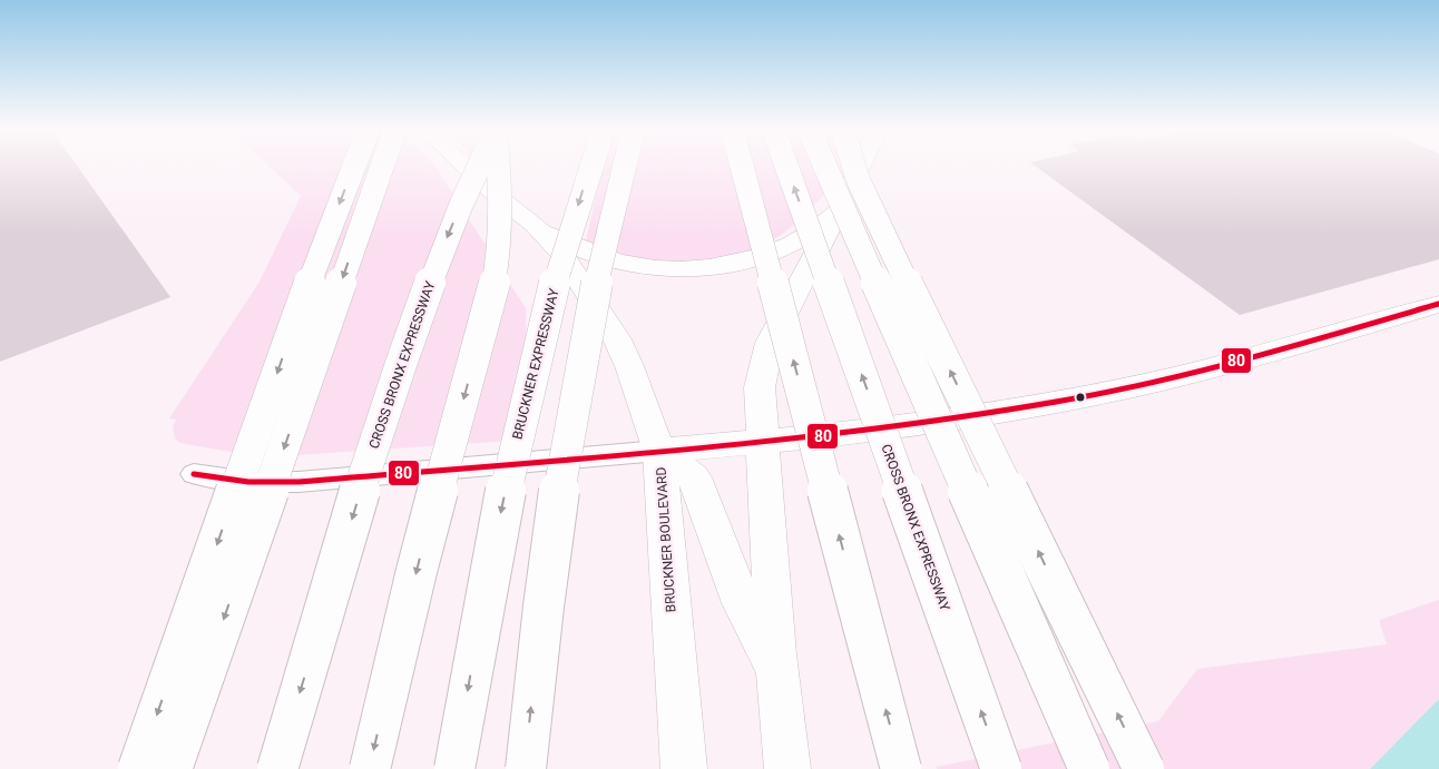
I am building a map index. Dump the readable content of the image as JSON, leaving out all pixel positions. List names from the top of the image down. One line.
{"streets":{"main road":["BRUCKNER EXPRESSWAY","CROSS BRONX EXPRESSWAY","BRUCKNER BOULEVARD"]},"lines":["transit line 80"]}
